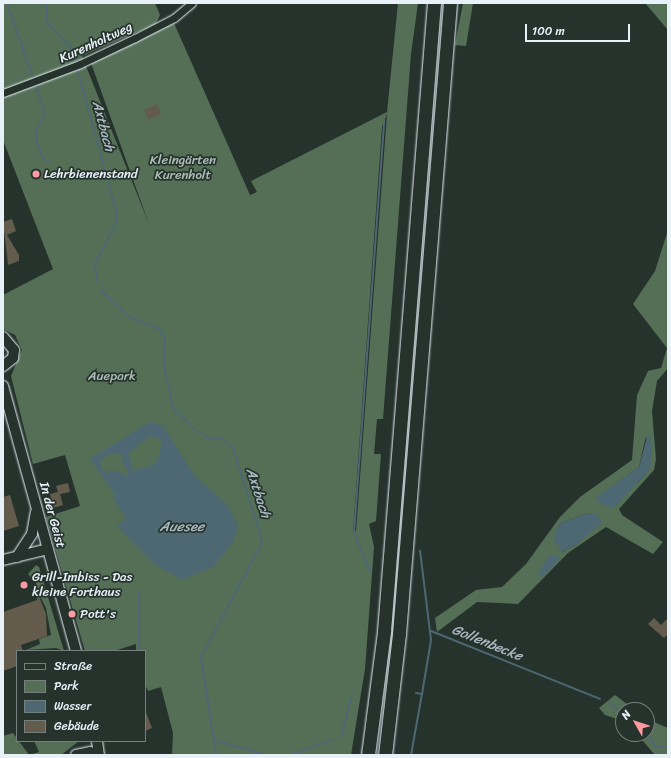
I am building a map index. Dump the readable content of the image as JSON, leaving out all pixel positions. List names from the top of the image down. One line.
{"streets":{"main road":["In der Geist"],"street":["Kurenholtweg"]},"water":["Axtbach","Auesee","Gollenbecke"],"parks":["Kleingärten Kurenholt","Auepark"],"places":["Lehrbienenstand","Grill-Imbiss - Das kleine Forthaus","Pott's"],"legend":["Straße","Park","Wasser","Gebäude"],"scale_bar":"100 m","north":"top left"}
